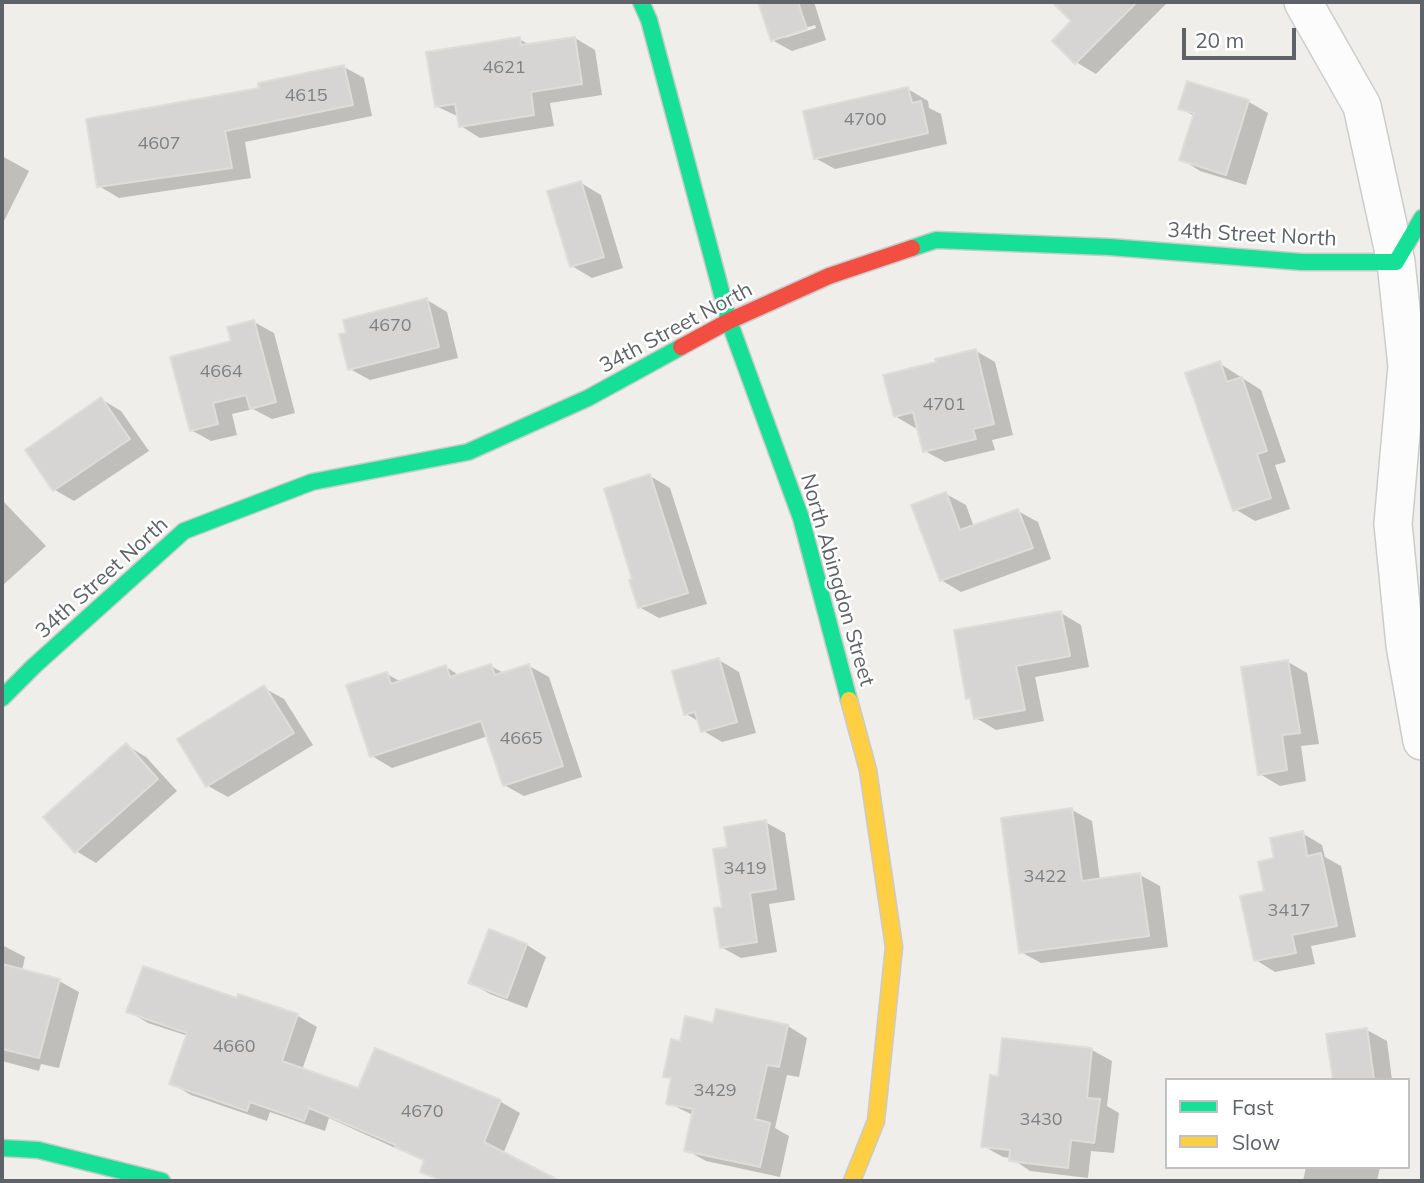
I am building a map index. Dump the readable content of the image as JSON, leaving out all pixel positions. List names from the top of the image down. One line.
{"streets":{"street":["34th Street North","North Abingdon Street"]},"crossings":[["34th Street North","North Abingdon Street"]],"house_numbers":["4621","4615","4700","4607","4670","4664","4701","4665","3419","3422","3417","4660","3429","4670","3430"],"legend":["Fast","Slow"],"scale_bar":"20 m"}
